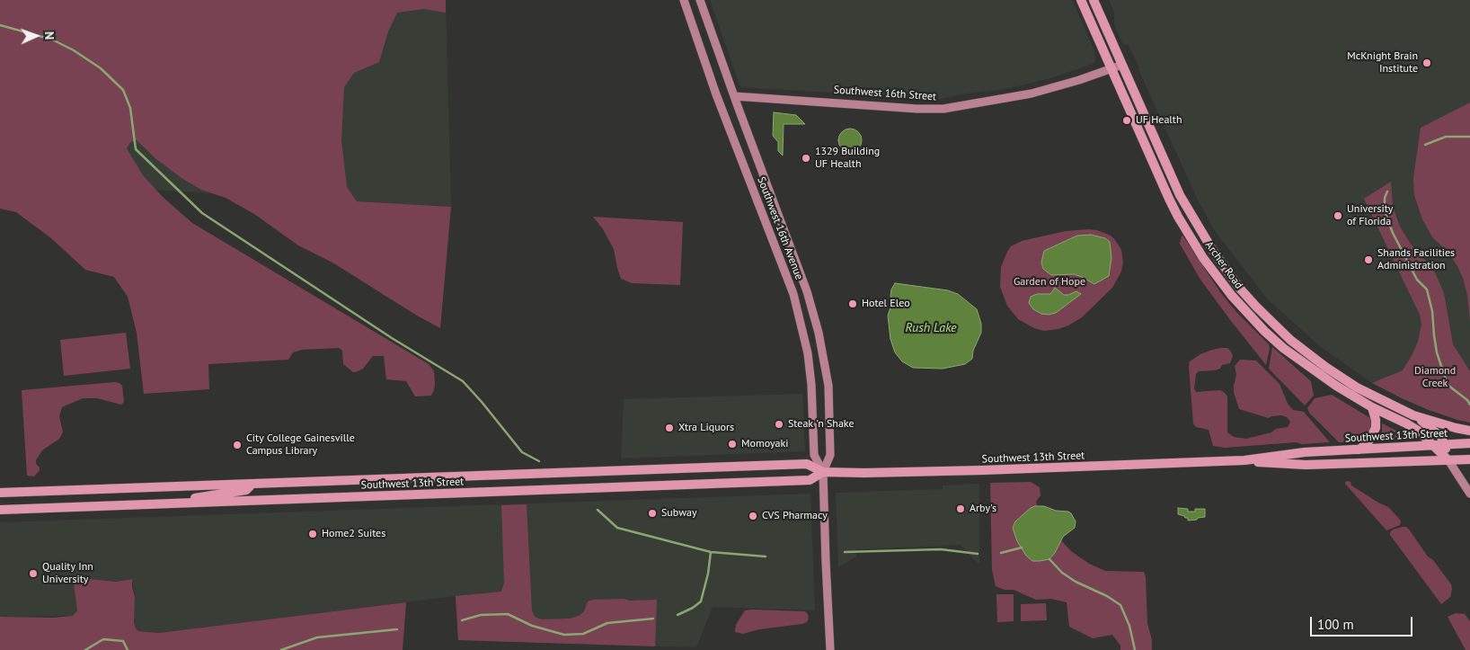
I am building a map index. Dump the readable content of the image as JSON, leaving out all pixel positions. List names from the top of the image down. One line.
{"streets":{"main road":["Southwest 16th Street","Southwest 16th Avenue","Archer Road","Southwest 13th Street"]},"crossings":[["Southwest 16th Street","Southwest 16th Avenue"],["Southwest 16th Street","Archer Road"],["Southwest 16th Avenue","Southwest 13th Street"],["Archer Road","Southwest 13th Street"]],"water":["Rush Lake"],"parks":["Garden of Hope","Diamond Creek"],"places":["McKnight Brain Institute","UF Health","1329 Building UF Health","University of Florida","Shands Facilities Administration","Hotel Eleo","Steak 'n Shake","Xtra Liquors","Momoyaki","City College Gainesville Campus Library","Arby's","Subway","CVS Pharmacy","Home2 Suites","Quality Inn University"],"scale_bar":"100 m","north":"right"}
